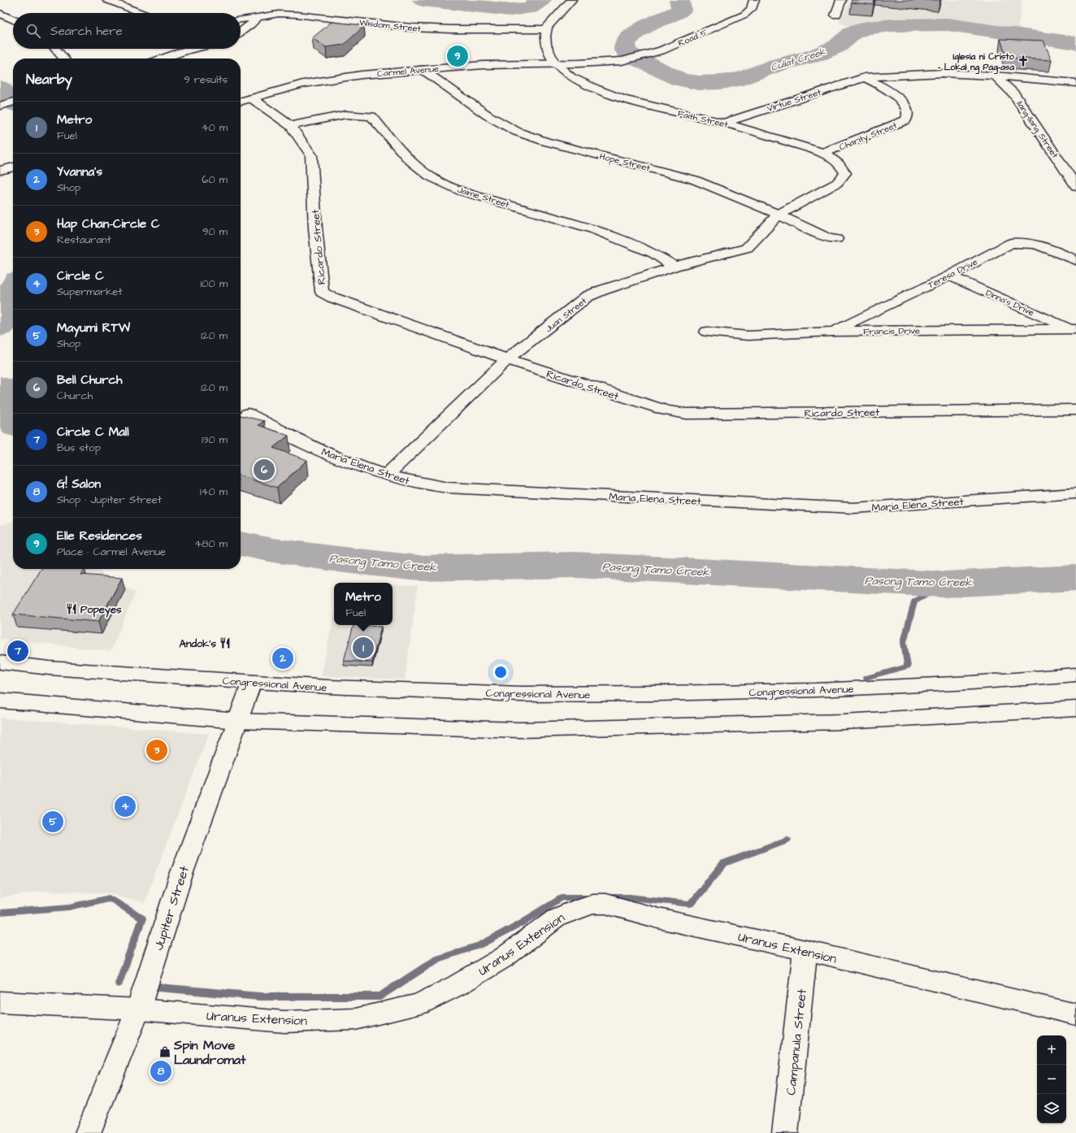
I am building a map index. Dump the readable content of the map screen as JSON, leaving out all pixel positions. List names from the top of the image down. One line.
{"streets":{"street":["Wisdom Street","Road 5","Carmel Avenue","Virtue Street","Faith Street","Ilang-Ilang Street","Charity Street","Hope Street","Jaime Street","Ricardo Street","Teresa Drive","Dinna's Drive","Juan Street","Francis Drive","Maria Elena Street","Congressional Avenue","Jupiter Street","Uranus Extension","Campanula Street"]},"crossings":[["Wisdom Street","Faith Street"],["Road 5","Carmel Avenue"],["Carmel Avenue","Faith Street"],["Carmel Avenue","Hope Street"],["Carmel Avenue","Ricardo Street"],["Virtue Street","Faith Street"],["Virtue Street","Ilang-Ilang Street"],["Virtue Street","Charity Street"],["Faith Street","Charity Street"],["Faith Street","Hope Street"],["Faith Street","Juan Street"],["Hope Street","Juan Street"],["Jaime Street","Ricardo Street"],["Jaime Street","Juan Street"],["Ricardo Street","Juan Street"],["Teresa Drive","Dinna's Drive"],["Teresa Drive","Francis Drive"],["Dinna's Drive","Francis Drive"],["Juan Street","Maria Elena Street"],["Congressional Avenue","Jupiter Street"],["Jupiter Street","Uranus Extension"],["Uranus Extension","Campanula Street"]],"water":["Culiat Creek","Pasong Tamo Creek"],"places":{"church":["Iglesia ni Cristo - Lokal ng Pag-asa"],"restaurant":["Popeyes","Andok's"],"shop":["Spin Move Laundromat"]},"page":{"search":"Search here","pins":["9","6","1","7","2","3","4","5","8"],"heading":["Nearby","9 results"],"list":[{"mark":"1","name":"Metro","note":"Fuel","value":"40 m"},{"mark":"2","name":"Yvanna's","note":"Shop","value":"60 m"},{"mark":"3","name":"Hap Chan-Circle C","note":"Restaurant","value":"90 m"},{"mark":"4","name":"Circle C","note":"Supermarket","value":"100 m"},{"mark":"5","name":"Mayumi RTW","note":"Shop","value":"120 m"},{"mark":"6","name":"Bell Church","note":"Church","value":"120 m"},{"mark":"7","name":"Circle C Mall","note":"Bus stop","value":"130 m"},{"mark":"8","name":"G! Salon","note":"Shop · Jupiter Street","value":"140 m"},{"mark":"9","name":"Elle Residences","note":"Place · Carmel Avenue","value":"480 m"}],"popup":["Metro","Fuel"],"map_buttons":["+","−"]}}
